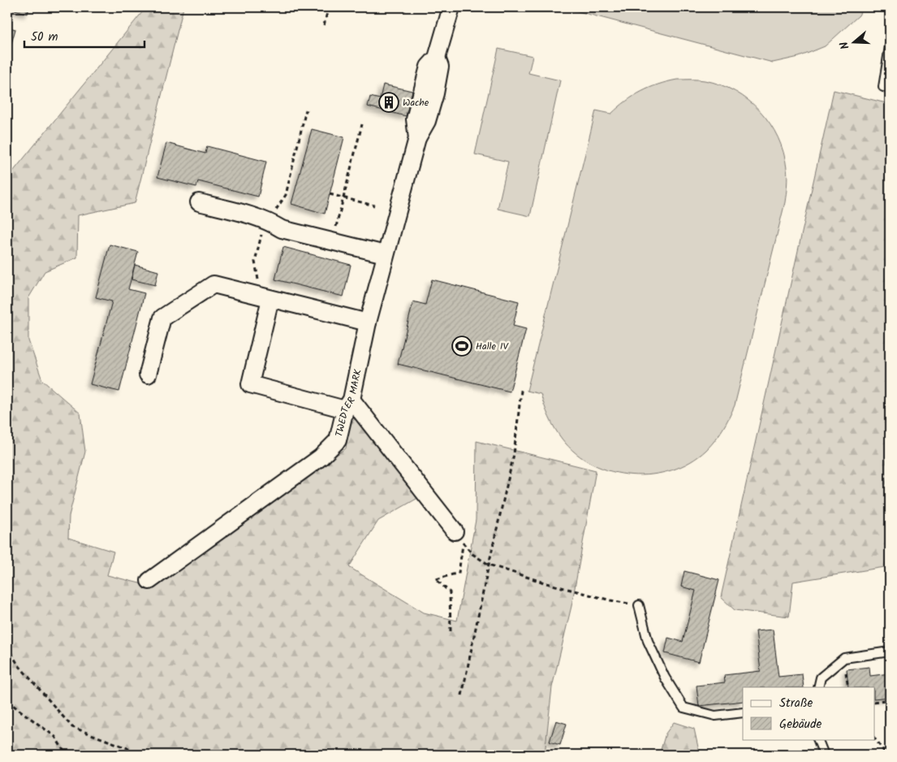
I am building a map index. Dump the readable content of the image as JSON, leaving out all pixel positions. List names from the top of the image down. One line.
{"streets":{"street":["TWEDTER MARK"]},"places":{"building":["Wache"],"sports":["Halle IV"]},"legend":["Straße","Gebäude"],"scale_bar":"50 m","north":"left"}
